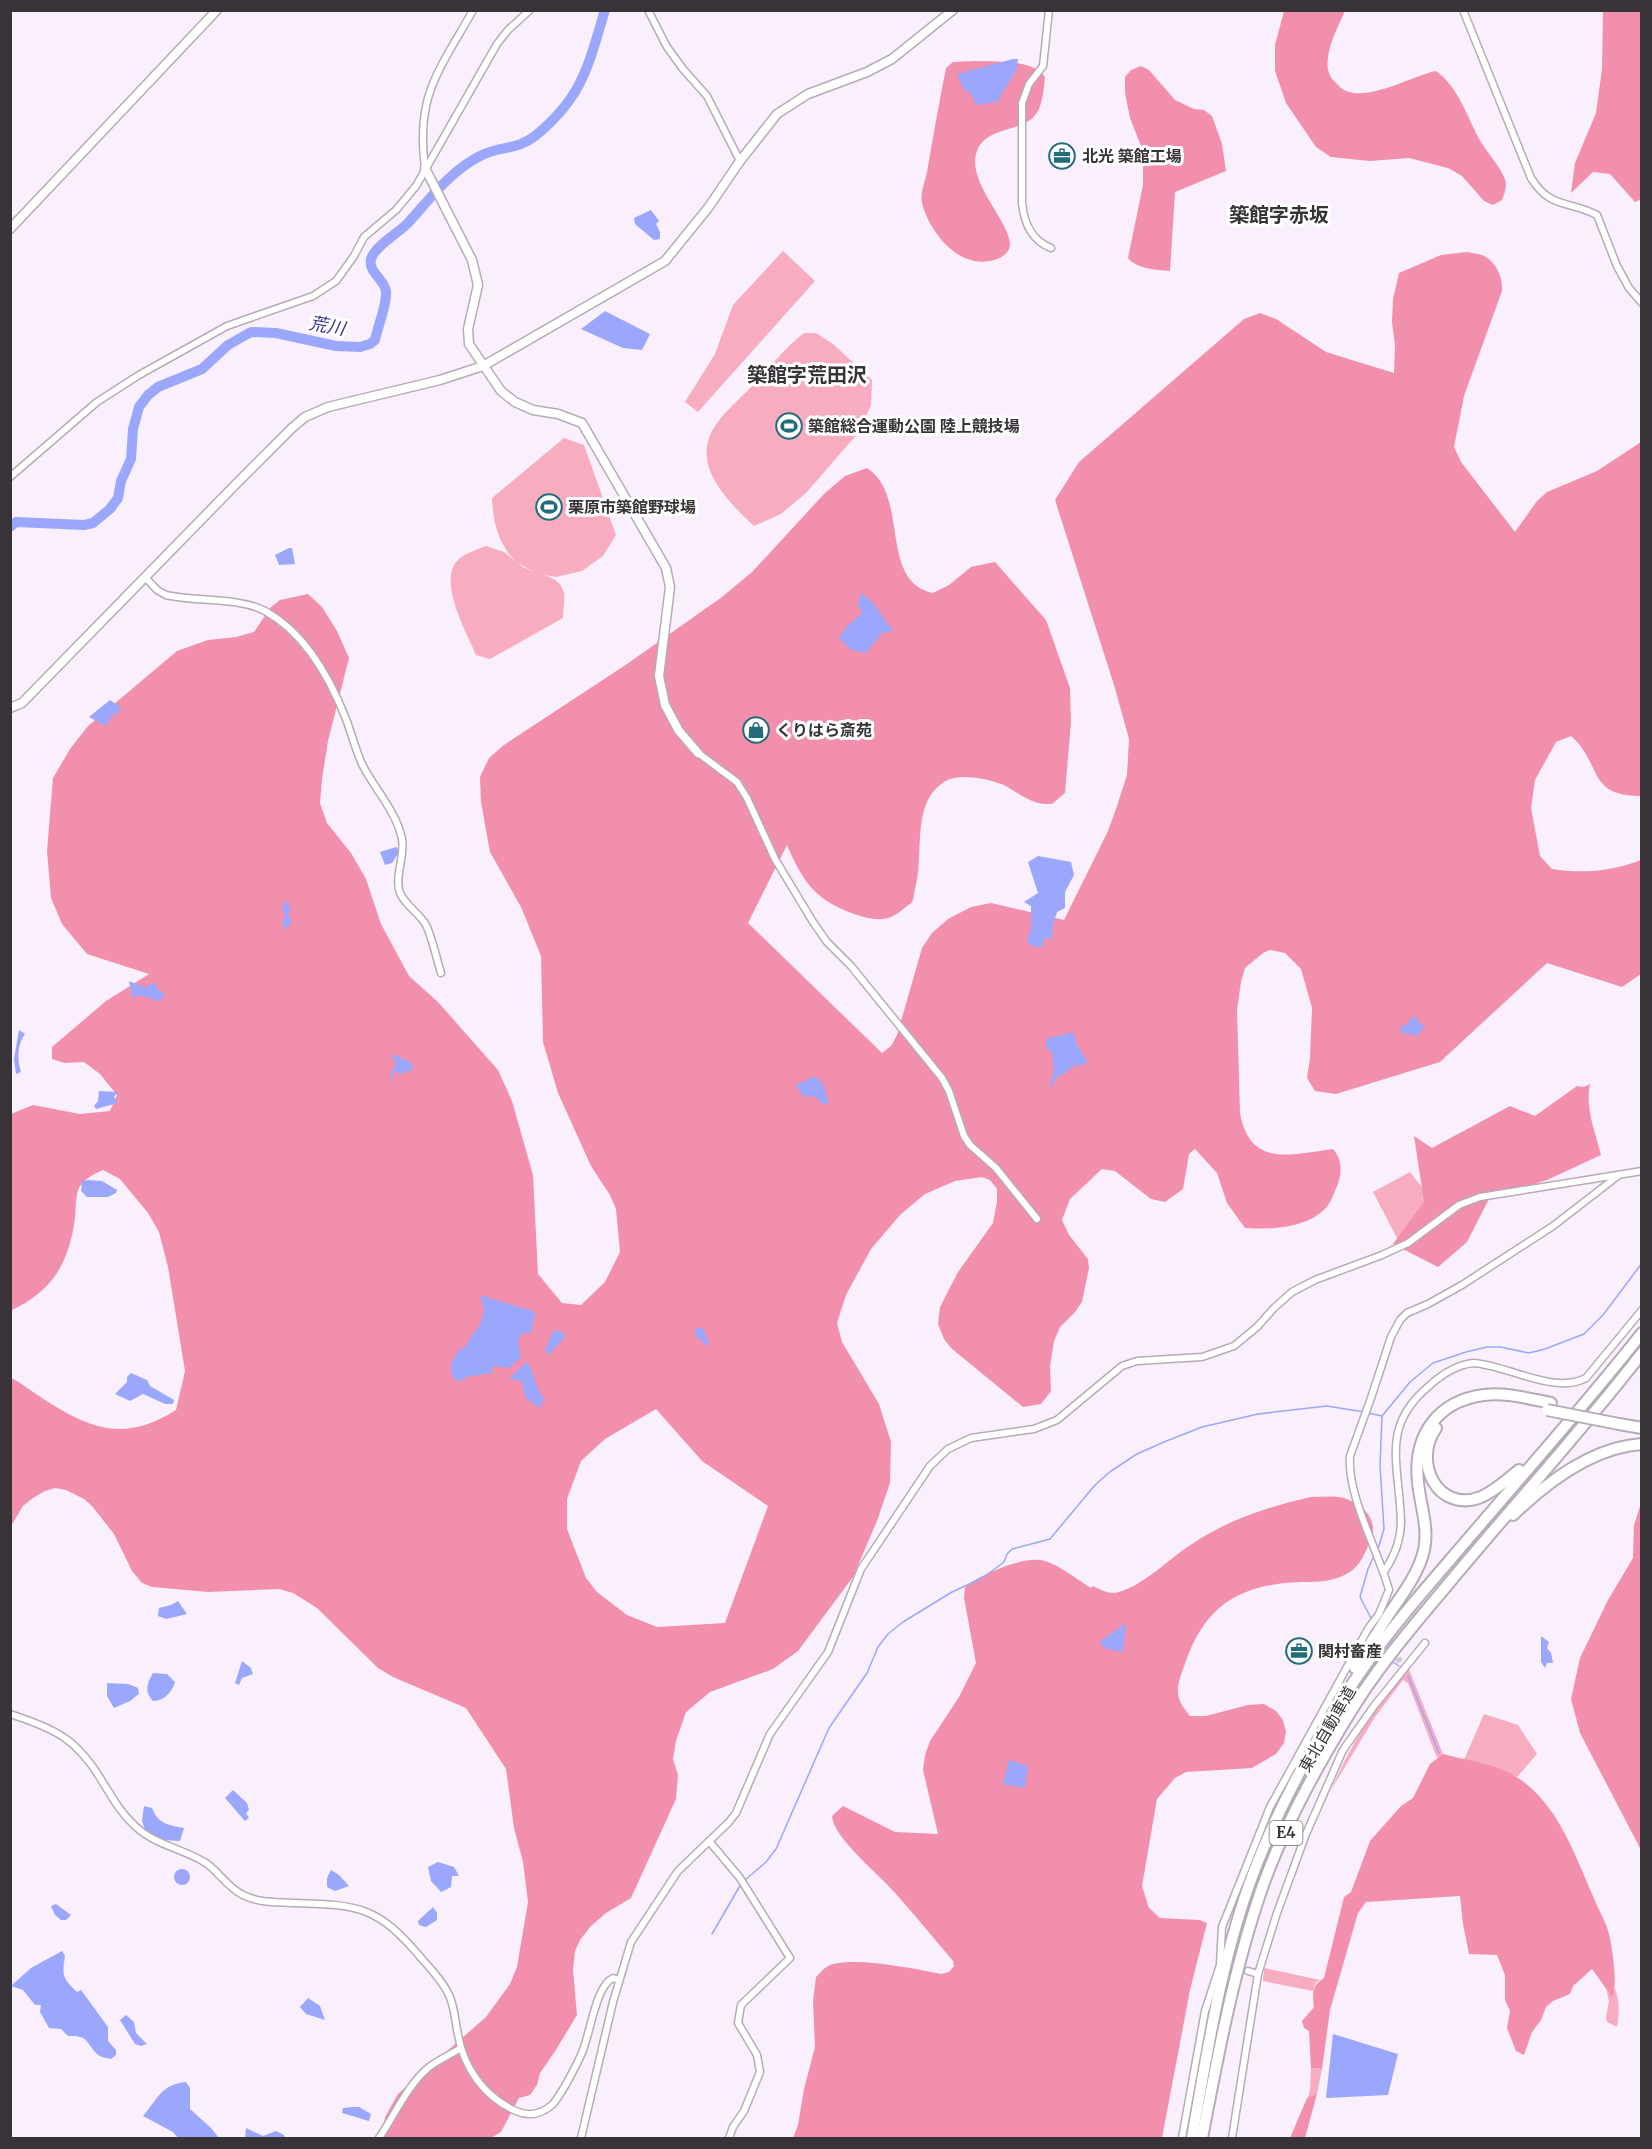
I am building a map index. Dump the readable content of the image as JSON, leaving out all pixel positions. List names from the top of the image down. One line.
{"streets":{"highway":["東北自動車道","E4"]},"districts":["築館字赤坂","築館字荒田沢"],"water":["荒川"],"places":{"office":["北光 築館工場","関村畜産"],"sports":["築館総合運動公園 陸上競技場","栗原市築館野球場"],"shop":["くりはら斎苑"]}}
